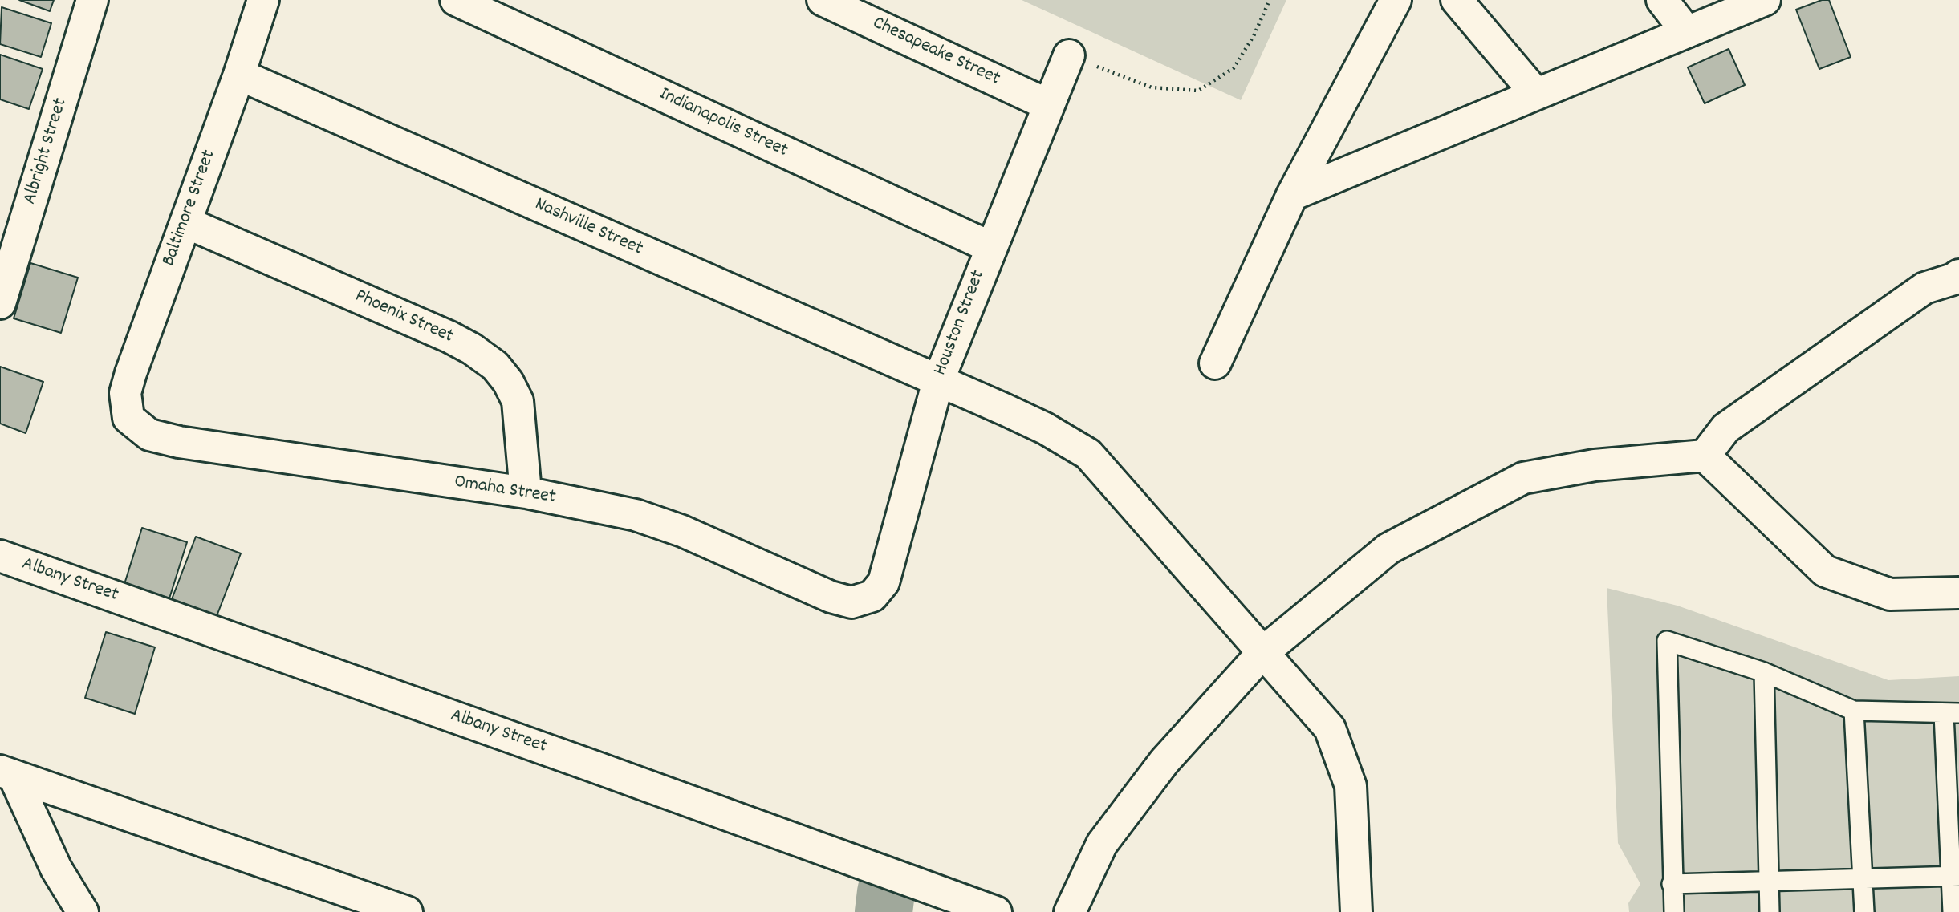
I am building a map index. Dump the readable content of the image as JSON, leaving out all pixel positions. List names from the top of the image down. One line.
{"streets":{"street":["Chesapeake Street","Indianapolis Street","Albright Street","Baltimore Street","Nashville Street","Phoenix Street","Houston Street","Omaha Street","Albany Street"]},"crossings":[["Chesapeake Street","Houston Street"],["Indianapolis Street","Houston Street"],["Baltimore Street","Nashville Street"],["Baltimore Street","Phoenix Street"],["Baltimore Street","Omaha Street"],["Nashville Street","Houston Street"],["Phoenix Street","Omaha Street"],["Houston Street","Omaha Street"]]}
